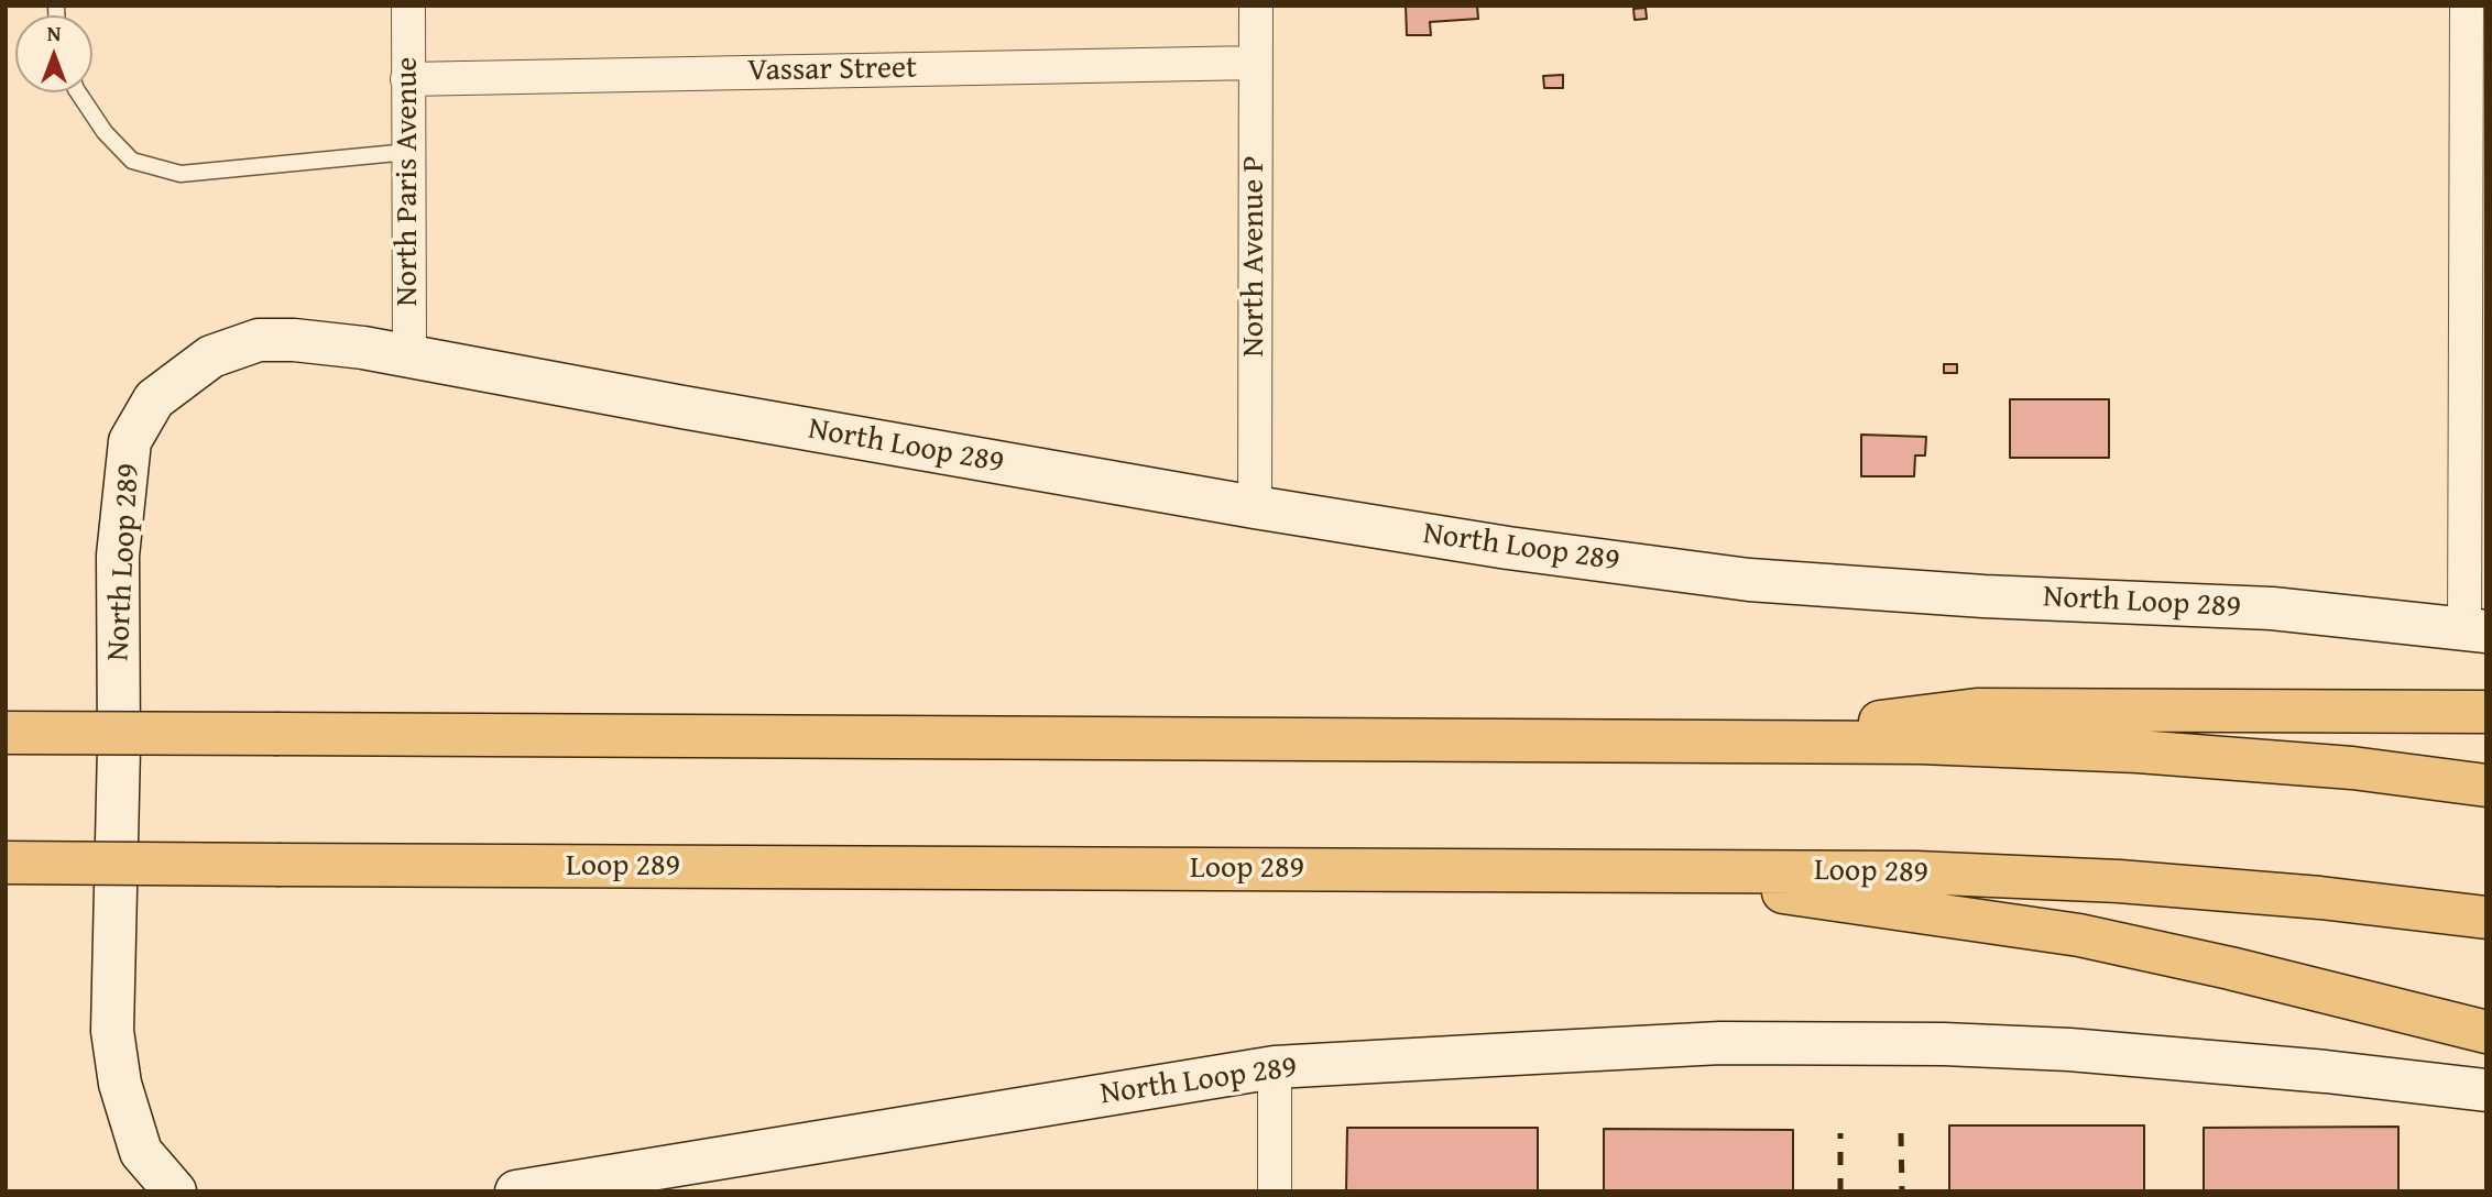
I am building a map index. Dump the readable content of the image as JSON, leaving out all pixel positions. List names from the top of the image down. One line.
{"streets":{"highway":["Loop 289"],"main road":["North Loop 289"],"street":["Vassar Street","North Paris Avenue","North Avenue P"]},"crossings":[["Vassar Street","North Paris Avenue"],["Vassar Street","North Avenue P"],["North Paris Avenue","North Loop 289"],["North Avenue P","North Loop 289"]],"north":"top"}
